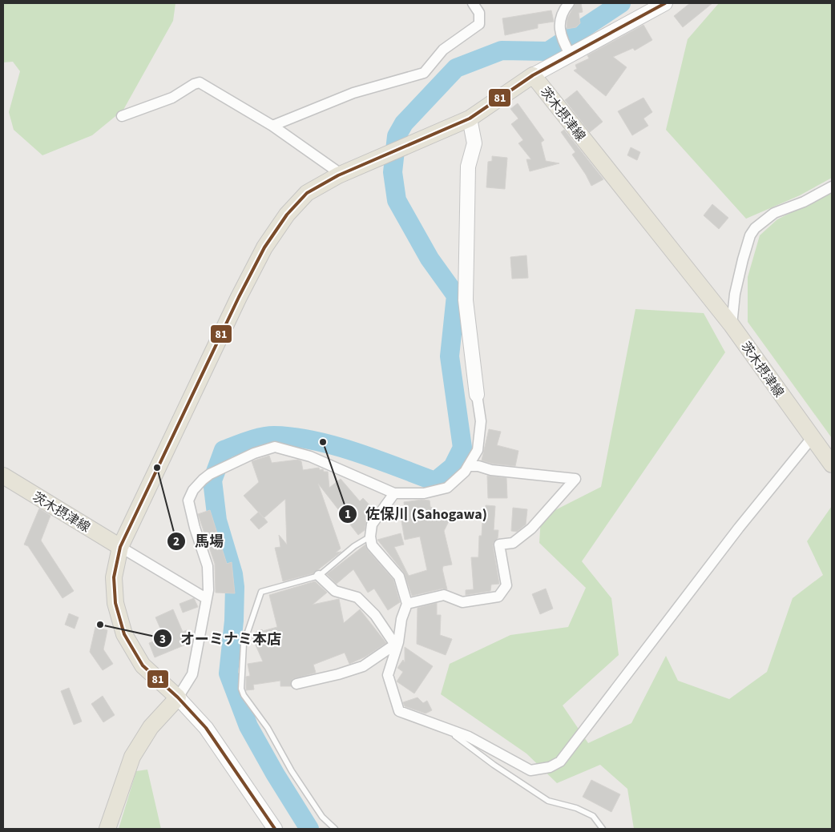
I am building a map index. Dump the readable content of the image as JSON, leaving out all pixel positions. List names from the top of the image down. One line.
{"streets":{"main road":["茨木摂津線"]},"places":["佐保川 (Sahogawa)","馬場","オーミナミ本店"],"lines":["transit line 81"]}
